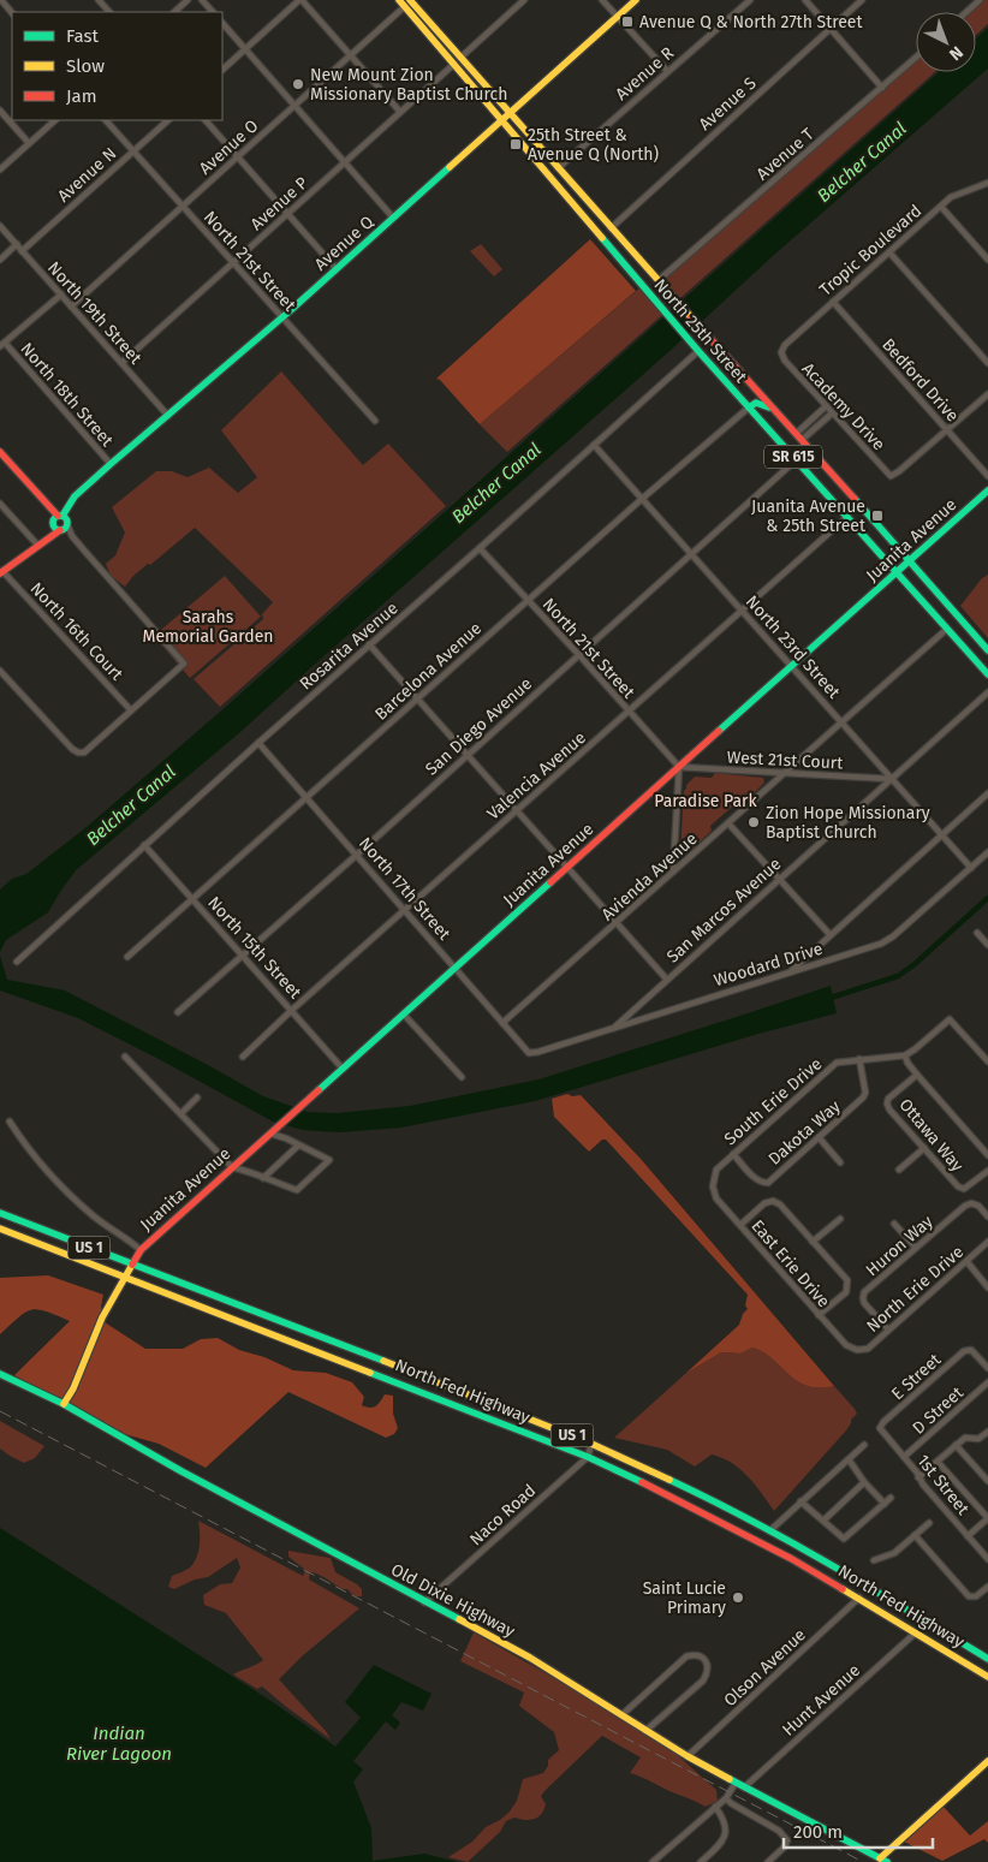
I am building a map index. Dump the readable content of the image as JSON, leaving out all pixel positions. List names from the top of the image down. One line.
{"streets":{"main road":["Avenue Q","North 25th Street","SR 615","Juanita Avenue","US 1","North Fed Highway","Old Dixie Highway"],"street":["Avenue R","Avenue S","Avenue O","Avenue T","Avenue N","Avenue P","Tropic Boulevard","North 21st Street","North 19th Street","Bedford Drive","North 18th Street","Academy Drive","North 16th Court","Rosarita Avenue","North 23rd Street","Barcelona Avenue","San Diego Avenue","West 21st Court","Valencia Avenue","Avienda Avenue","North 17th Street","San Marcos Avenue","North 15th Street","Woodard Drive","South Erie Drive","Dakota Way","Ottawa Way","Huron Way","East Erie Drive","North Erie Drive","E Street","D Street","1st Street","Naco Road","Olson Avenue","Hunt Avenue"]},"crossings":[["Avenue R","North 25th Street"],["Avenue S","North 25th Street"],["Avenue O","North 21st Street"],["Avenue O","North 19th Street"],["Avenue O","North 25th Street"],["Avenue T","North 25th Street"],["Avenue N","North 21st Street"],["Avenue N","North 19th Street"],["Avenue P","North 21st Street"],["Avenue P","North 19th Street"],["Avenue P","North 25th Street"],["Avenue Q","North 21st Street"],["Avenue Q","North 19th Street"],["Avenue Q","North 25th Street"],["Avenue Q","North 18th Street"],["Tropic Boulevard","Bedford Drive"],["Tropic Boulevard","Academy Drive"],["North 21st Street","Juanita Avenue"],["North 21st Street","Rosarita Avenue"],["North 21st Street","Barcelona Avenue"],["North 21st Street","San Diego Avenue"],["North 21st Street","West 21st Court"],["North 21st Street","Valencia Avenue"],["North 25th Street","Juanita Avenue"],["North 25th Street","Rosarita Avenue"],["North 25th Street","Barcelona Avenue"],["North 25th Street","San Diego Avenue"],["North 25th Street","Valencia Avenue"],["North 25th Street","Avienda Avenue"],["Bedford Drive","Academy Drive"],["Juanita Avenue","North 23rd Street"],["Juanita Avenue","West 21st Court"],["Juanita Avenue","North 17th Street"],["Juanita Avenue","North 15th Street"],["Juanita Avenue","North Fed Highway"],["Juanita Avenue","Old Dixie Highway"],["Rosarita Avenue","North 23rd Street"],["Rosarita Avenue","North 17th Street"],["Rosarita Avenue","North 15th Street"],["North 23rd Street","Barcelona Avenue"],["North 23rd Street","San Diego Avenue"],["North 23rd Street","West 21st Court"],["North 23rd Street","Valencia Avenue"],["North 23rd Street","Avienda Avenue"],["North 23rd Street","San Marcos Avenue"],["North 23rd Street","Woodard Drive"],["Barcelona Avenue","North 17th Street"],["Barcelona Avenue","North 15th Street"],["San Diego Avenue","North 17th Street"],["San Diego Avenue","North 15th Street"],["West 21st Court","Avienda Avenue"],["West 21st Court","San Marcos Avenue"],["Valencia Avenue","North 17th Street"],["Valencia Avenue","North 15th Street"],["Avienda Avenue","North 17th Street"],["North 17th Street","Woodard Drive"],["San Marcos Avenue","Woodard Drive"],["South Erie Drive","Dakota Way"],["South Erie Drive","East Erie Drive"],["Huron Way","North Erie Drive"],["East Erie Drive","North Erie Drive"],["E Street","1st Street"],["North Fed Highway","Naco Road"],["North Fed Highway","Olson Avenue"],["North Fed Highway","Hunt Avenue"],["D Street","1st Street"],["Naco Road","Old Dixie Highway"],["Old Dixie Highway","Olson Avenue"],["Old Dixie Highway","Hunt Avenue"]],"water":["Belcher Canal","Indian River Lagoon"],"parks":["Sarahs Memorial Garden","Paradise Park"],"places":{"transit":["Avenue Q & North 27th Street","25th Street & Avenue Q (North)","Juanita Avenue & 25th Street"],"other":["New Mount Zion Missionary Baptist Church","Zion Hope Missionary Baptist Church","Saint Lucie Primary"]},"legend":["Fast","Slow","Jam"],"scale_bar":"200 m","north":"bottom right"}
